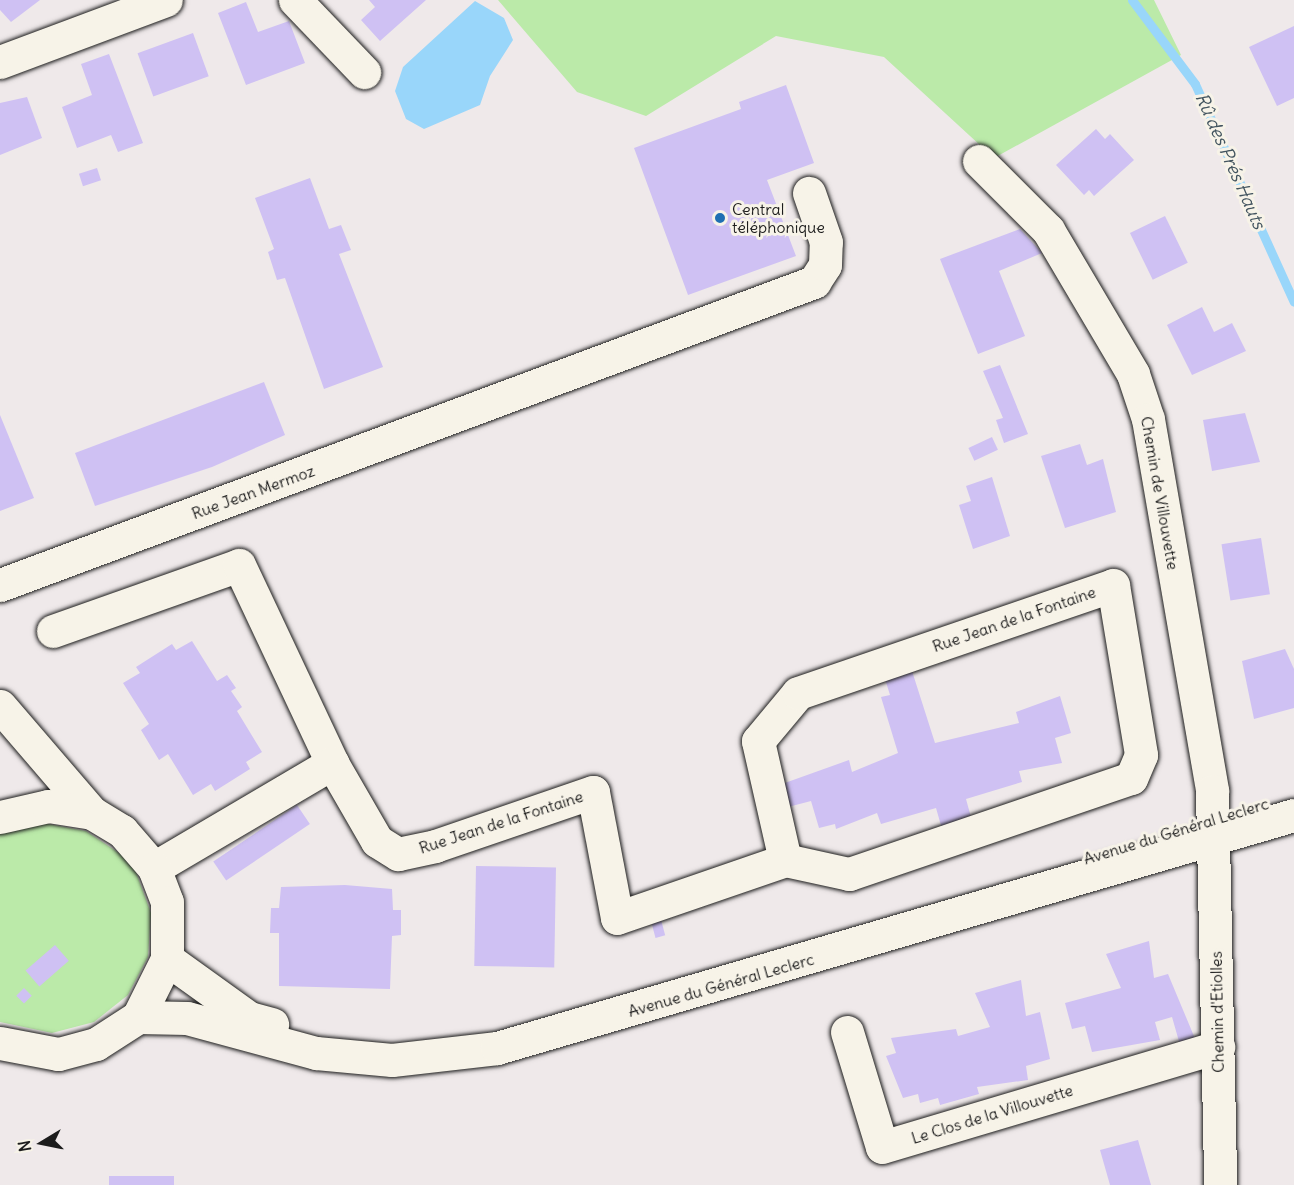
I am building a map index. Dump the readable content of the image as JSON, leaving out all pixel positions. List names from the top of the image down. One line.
{"streets":{"street":["Rue Jean Mermoz","Chemin de Villouvette","Rue Jean de la Fontaine","Avenue du Général Leclerc","Chemin d'Etiolles","Le Clos de la Villouvette"]},"crossings":[["Chemin de Villouvette","Avenue du Général Leclerc"],["Chemin de Villouvette","Chemin d'Etiolles"],["Avenue du Général Leclerc","Chemin d'Etiolles"],["Chemin d'Etiolles","Le Clos de la Villouvette"]],"water":["Rû des Prés Hauts"],"places":["Central téléphonique"],"north":"left"}
